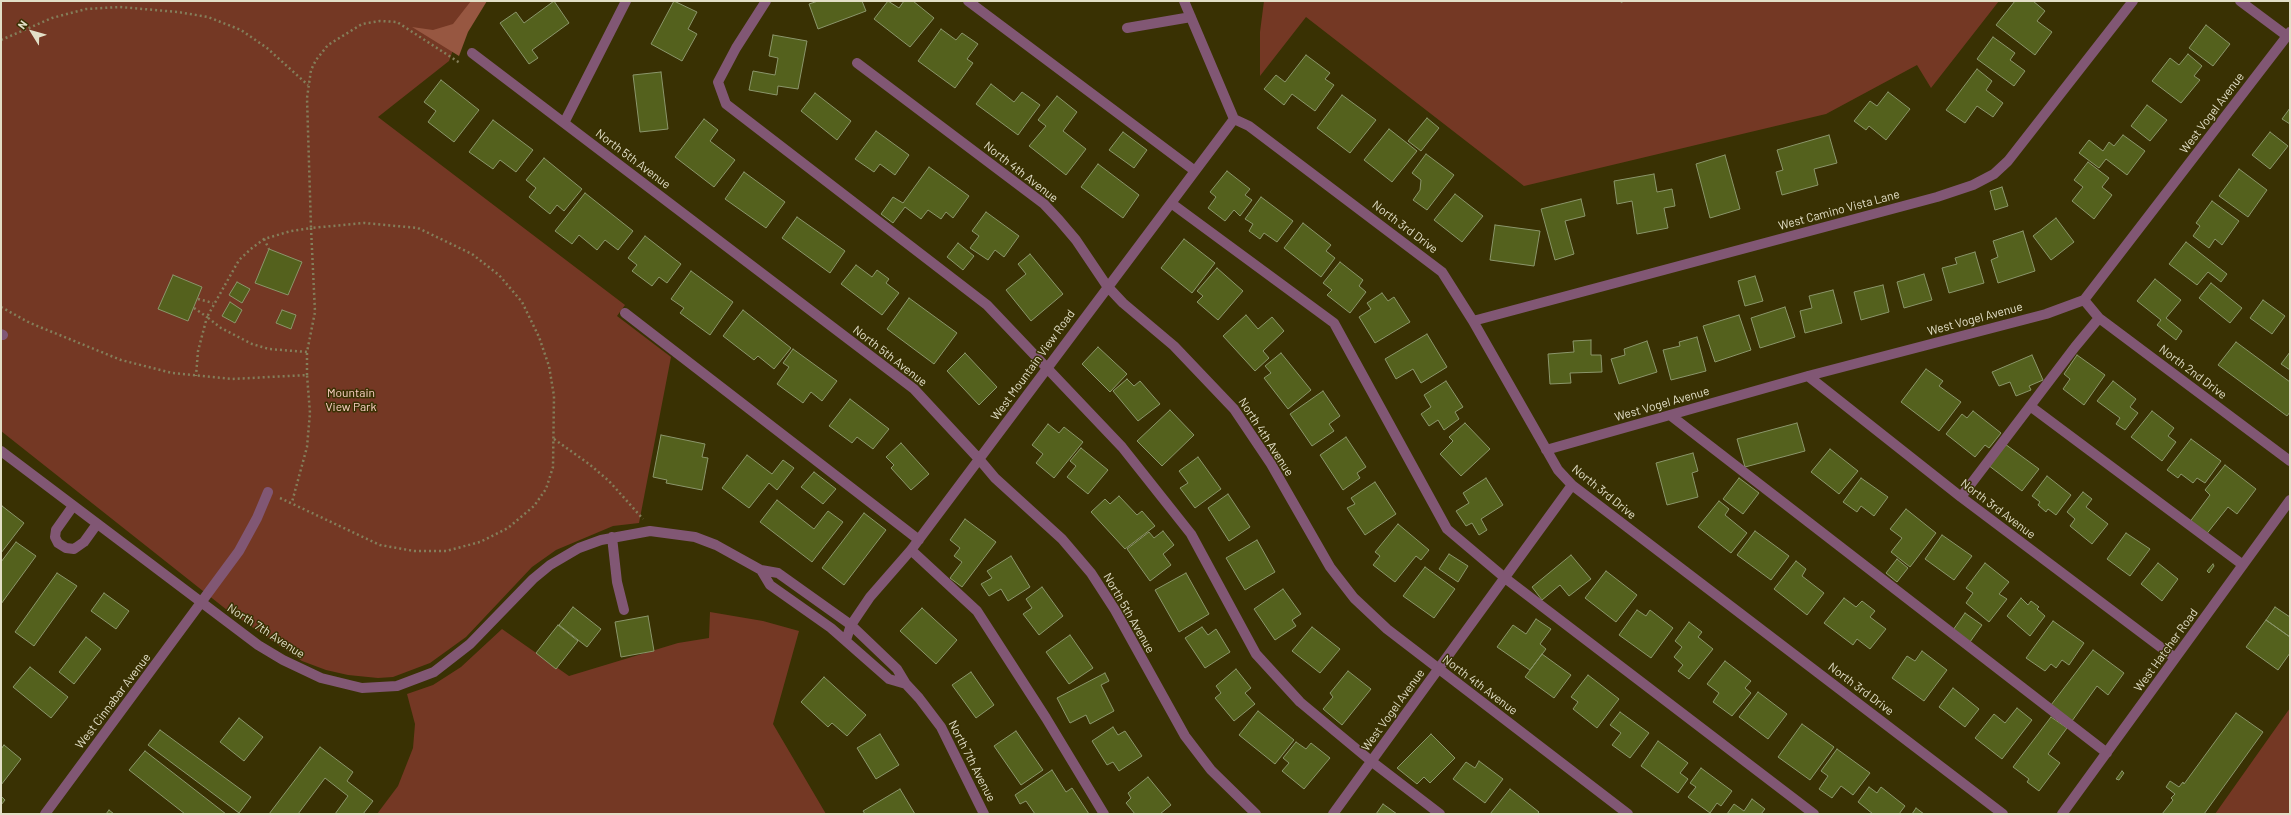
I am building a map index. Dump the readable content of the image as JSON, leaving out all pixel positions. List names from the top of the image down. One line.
{"streets":{"street":["West Vogel Avenue","North 5th Avenue","North 4th Avenue","West Camino Vista Lane","North 3rd Drive","West Mountain View Road","North 2nd Drive","North 3rd Avenue","North 7th Avenue","West Hatcher Road","West Cinnabar Avenue"]},"crossings":[["West Vogel Avenue","North 4th Avenue"],["West Vogel Avenue","North 3rd Drive"],["West Vogel Avenue","North 2nd Drive"],["West Vogel Avenue","North 3rd Avenue"],["North 5th Avenue","West Mountain View Road"],["North 4th Avenue","West Mountain View Road"],["West Camino Vista Lane","North 3rd Drive"],["North 3rd Drive","West Mountain View Road"],["West Mountain View Road","North 7th Avenue"],["North 3rd Avenue","West Hatcher Road"],["North 7th Avenue","West Cinnabar Avenue"]],"parks":["Mountain View Park"],"north":"top left"}
